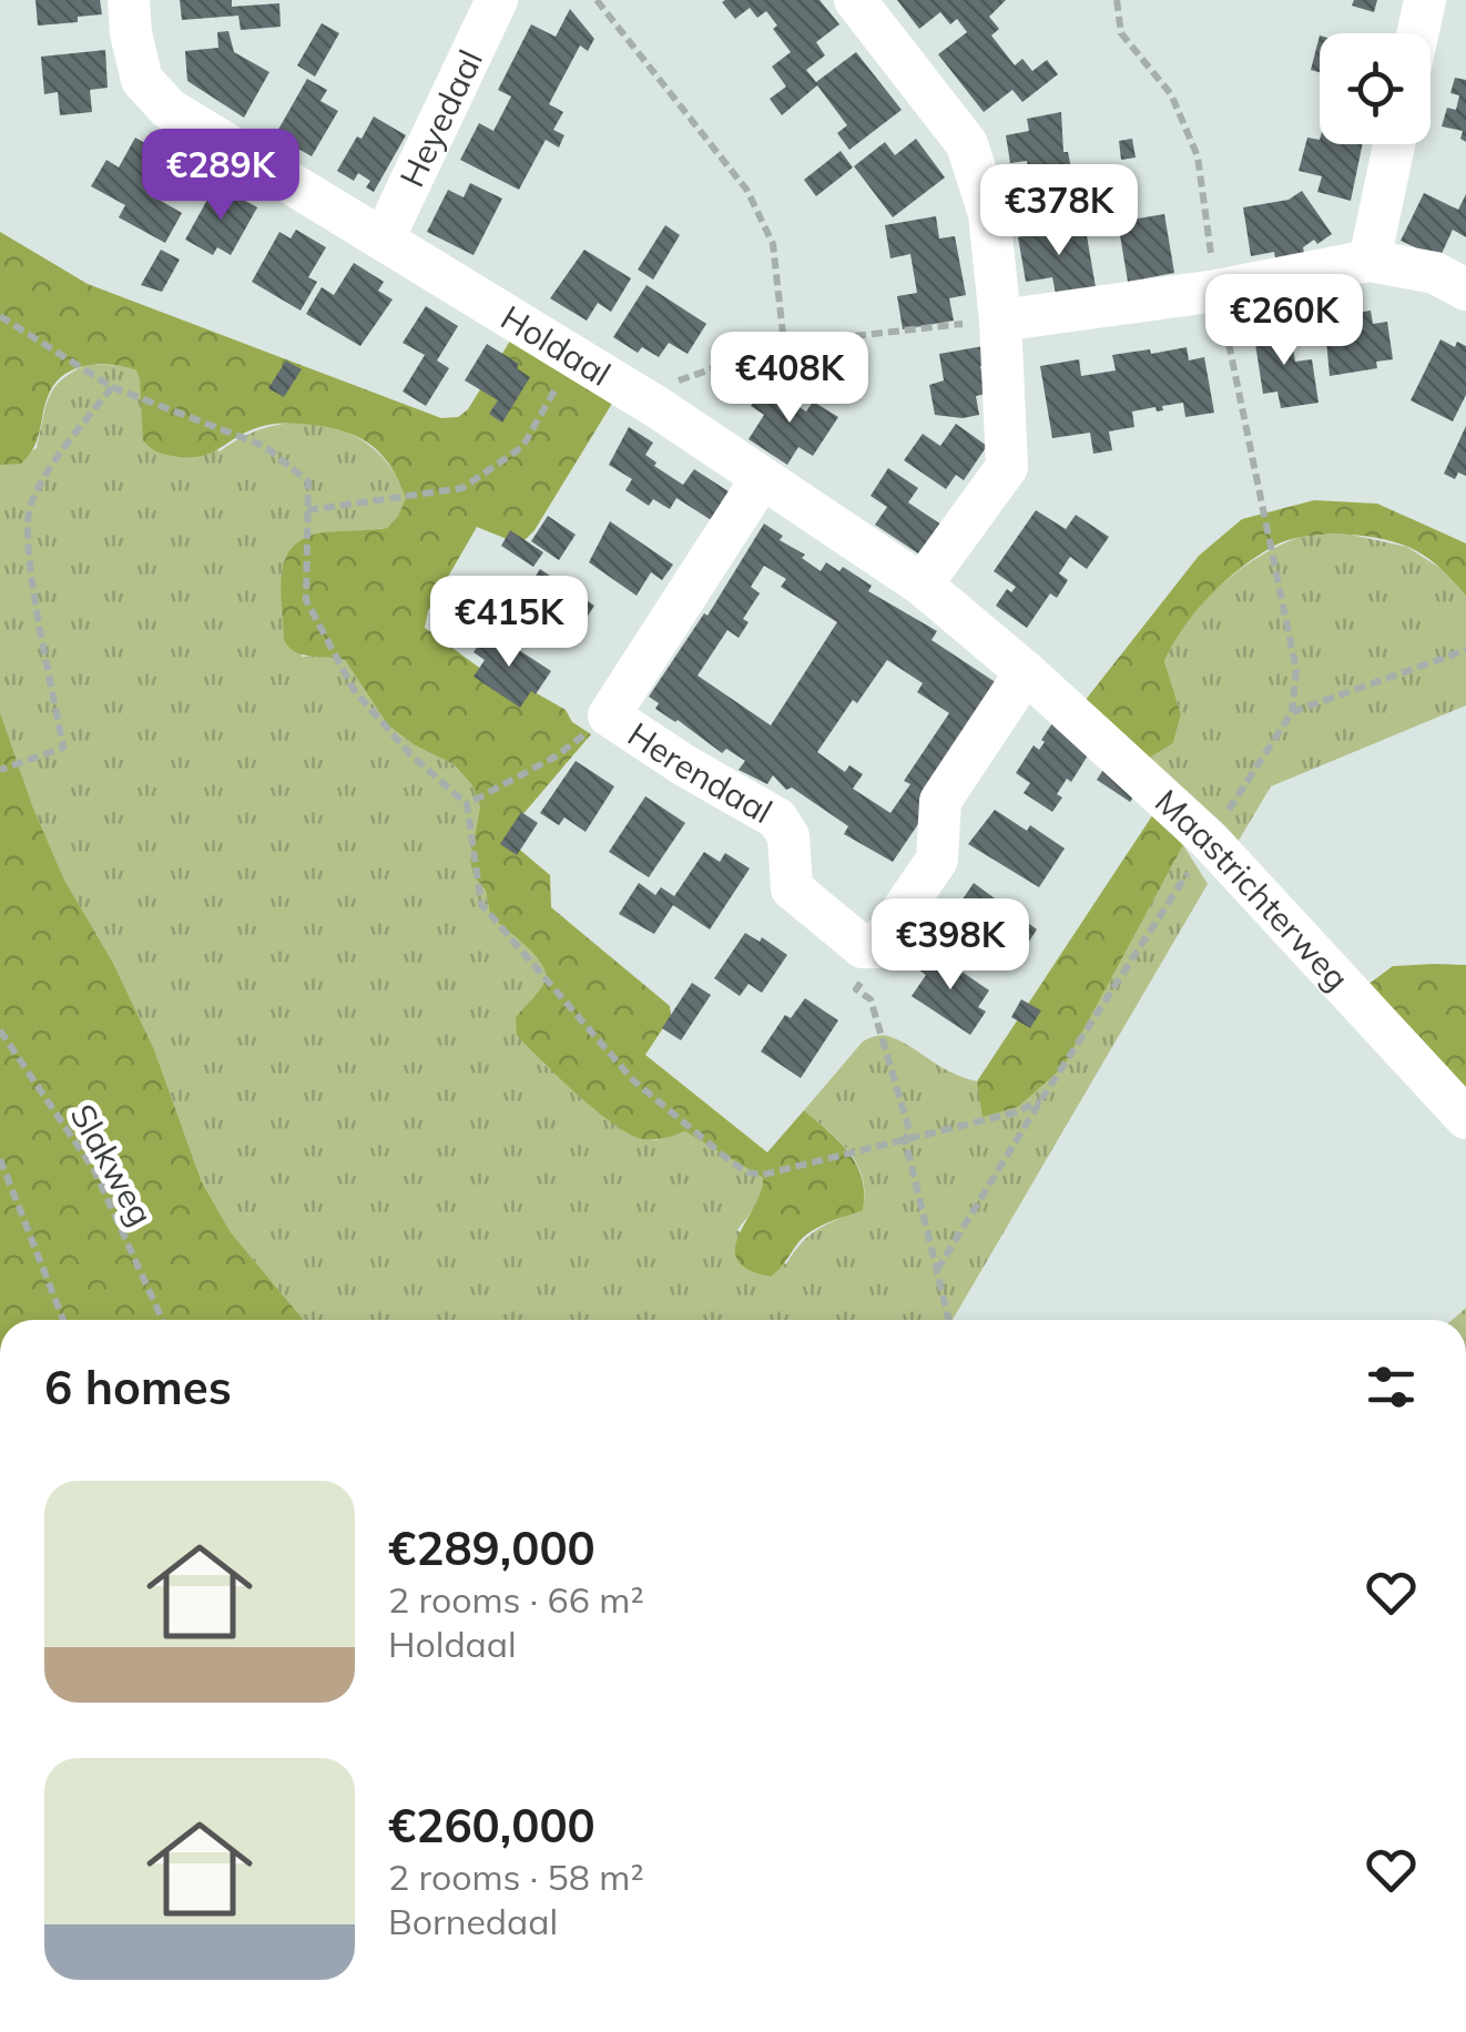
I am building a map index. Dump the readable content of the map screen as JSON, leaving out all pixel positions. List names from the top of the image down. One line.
{"streets":{"street":["Heyedaal","Holdaal","Herendaal","Maastrichterweg"],"path":["Slakweg"]},"crossings":[["Heyedaal","Holdaal"],["Holdaal","Herendaal"],["Holdaal","Maastrichterweg"]],"page":{"price":["€289K","€378K","€260K","€408K","€415K","€398K"],"heading":"6 homes","list":[{"name":"€289,000","note":"2 rooms · 66 m² · Holdaal"},{"name":"€260,000","note":"2 rooms · 58 m² · Bornedaal"}]}}
